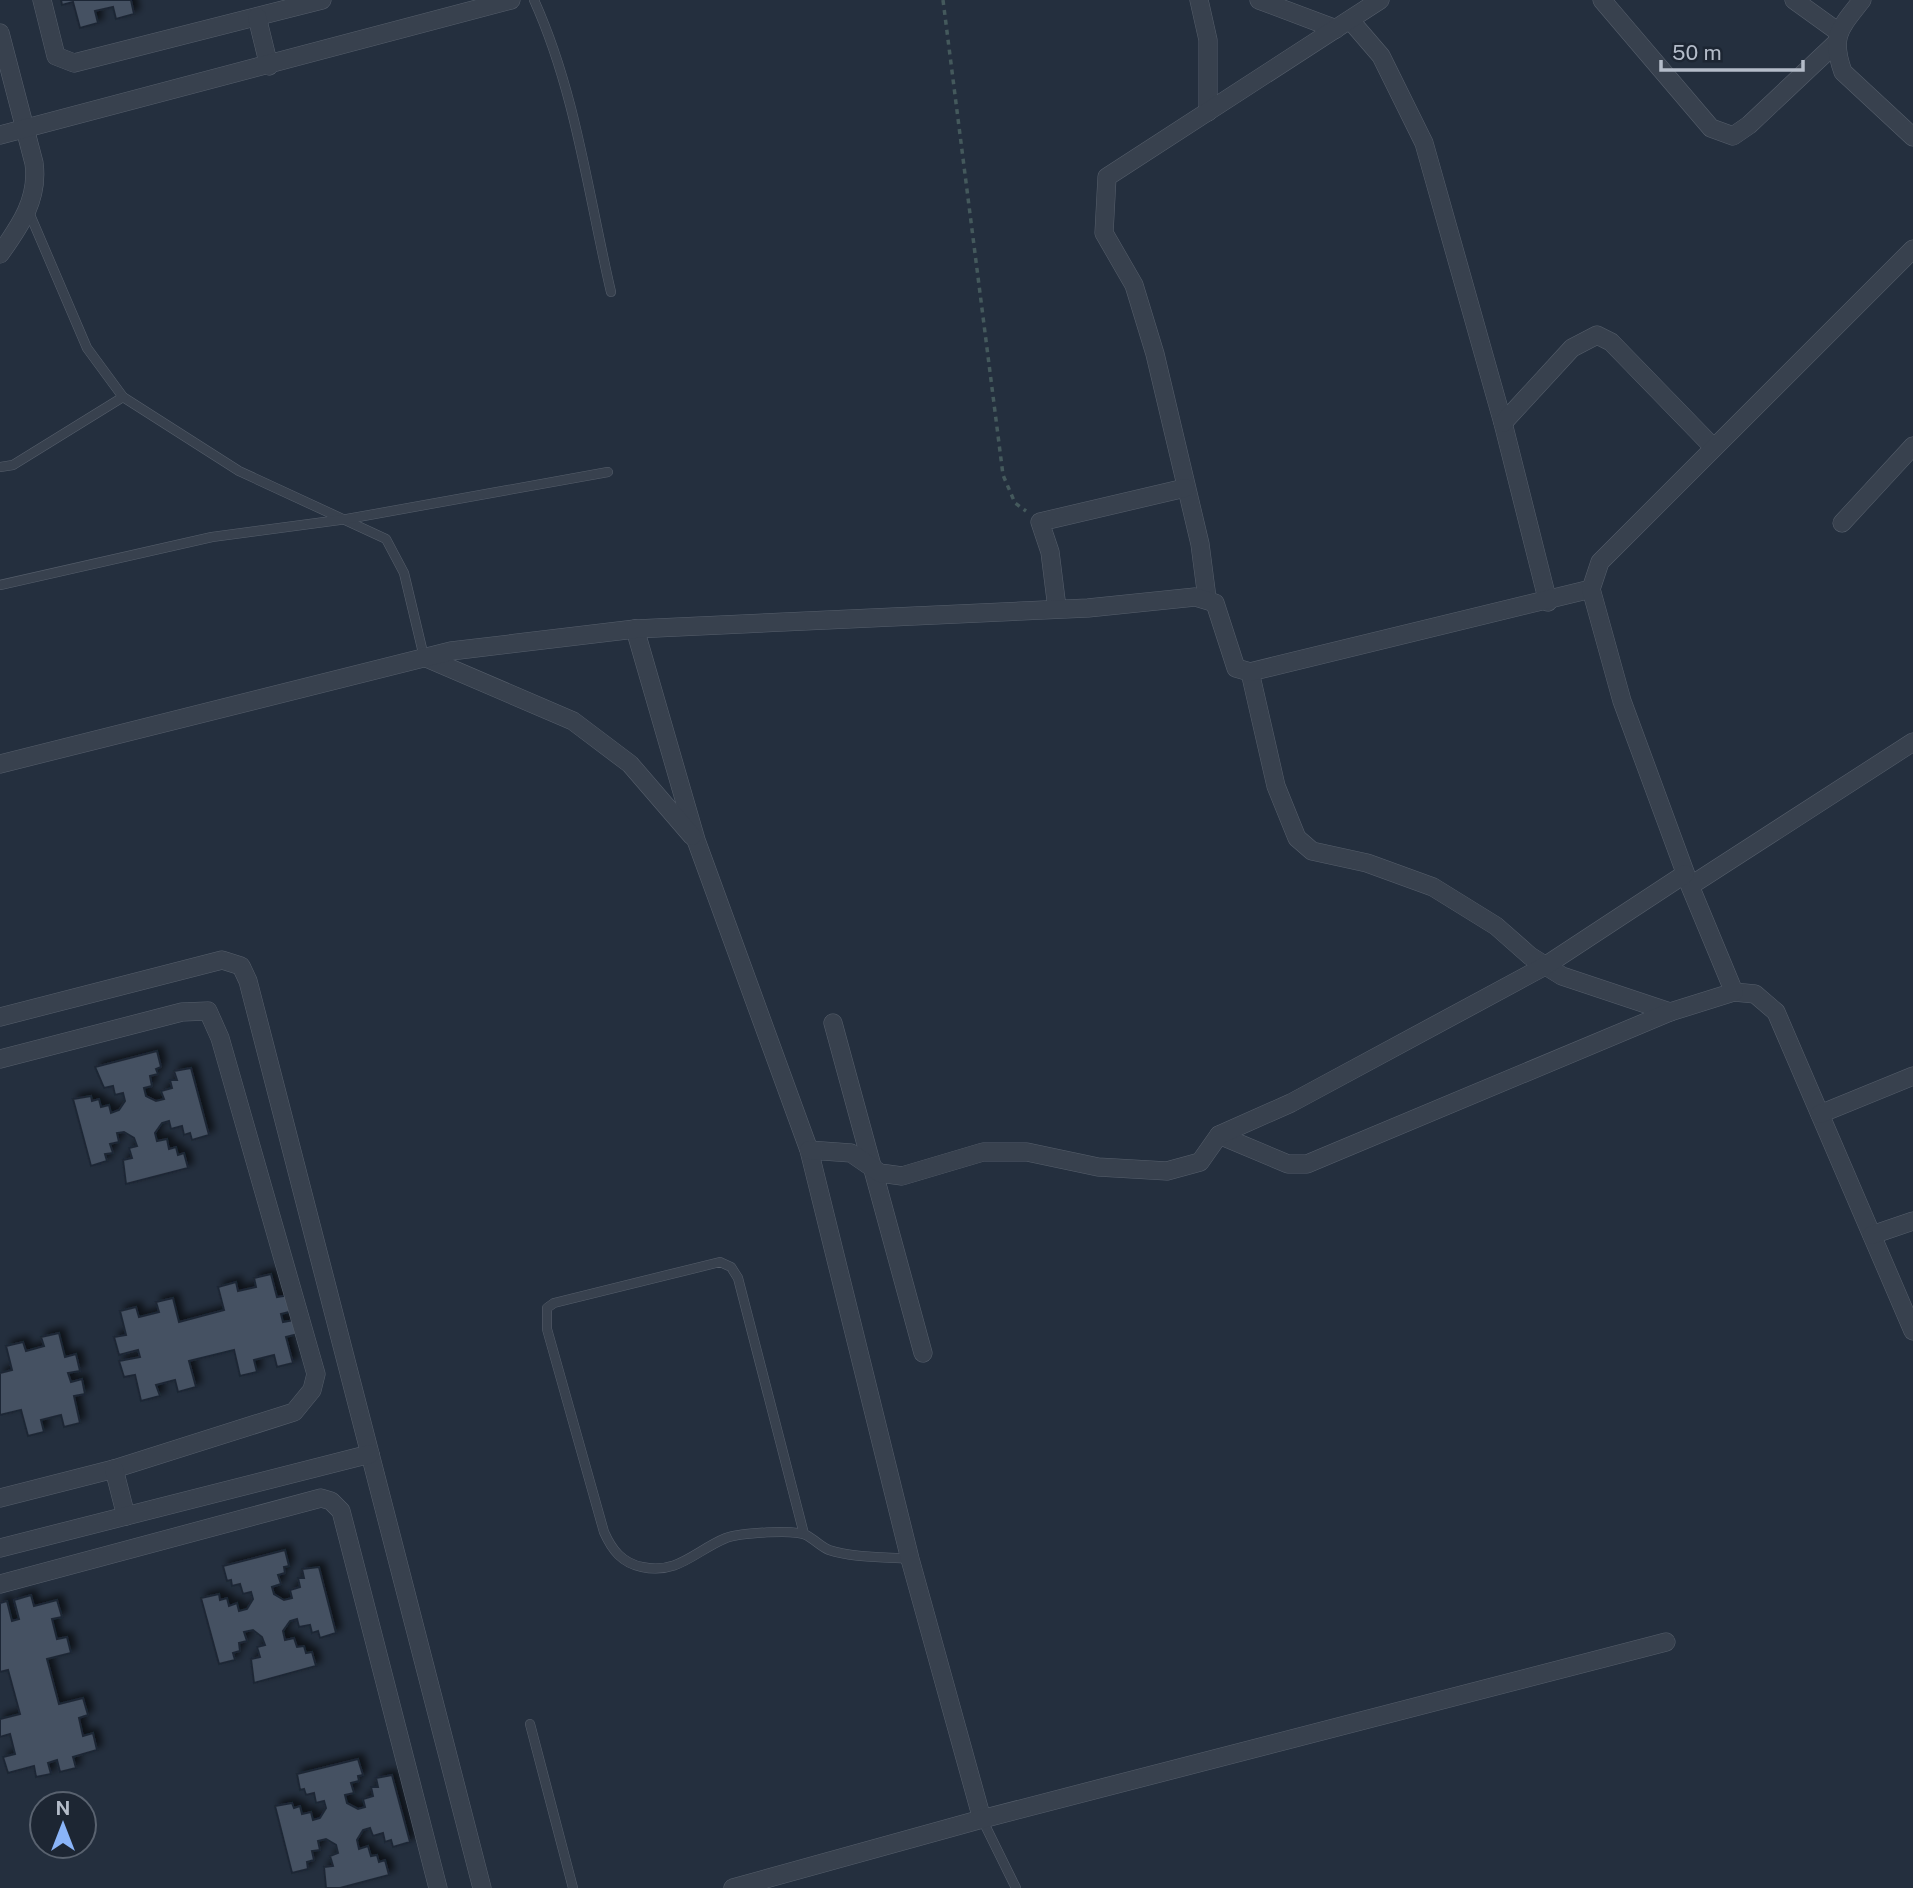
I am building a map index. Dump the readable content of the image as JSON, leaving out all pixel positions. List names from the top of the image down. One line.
{"scale_bar":"50 m","north":"top"}
